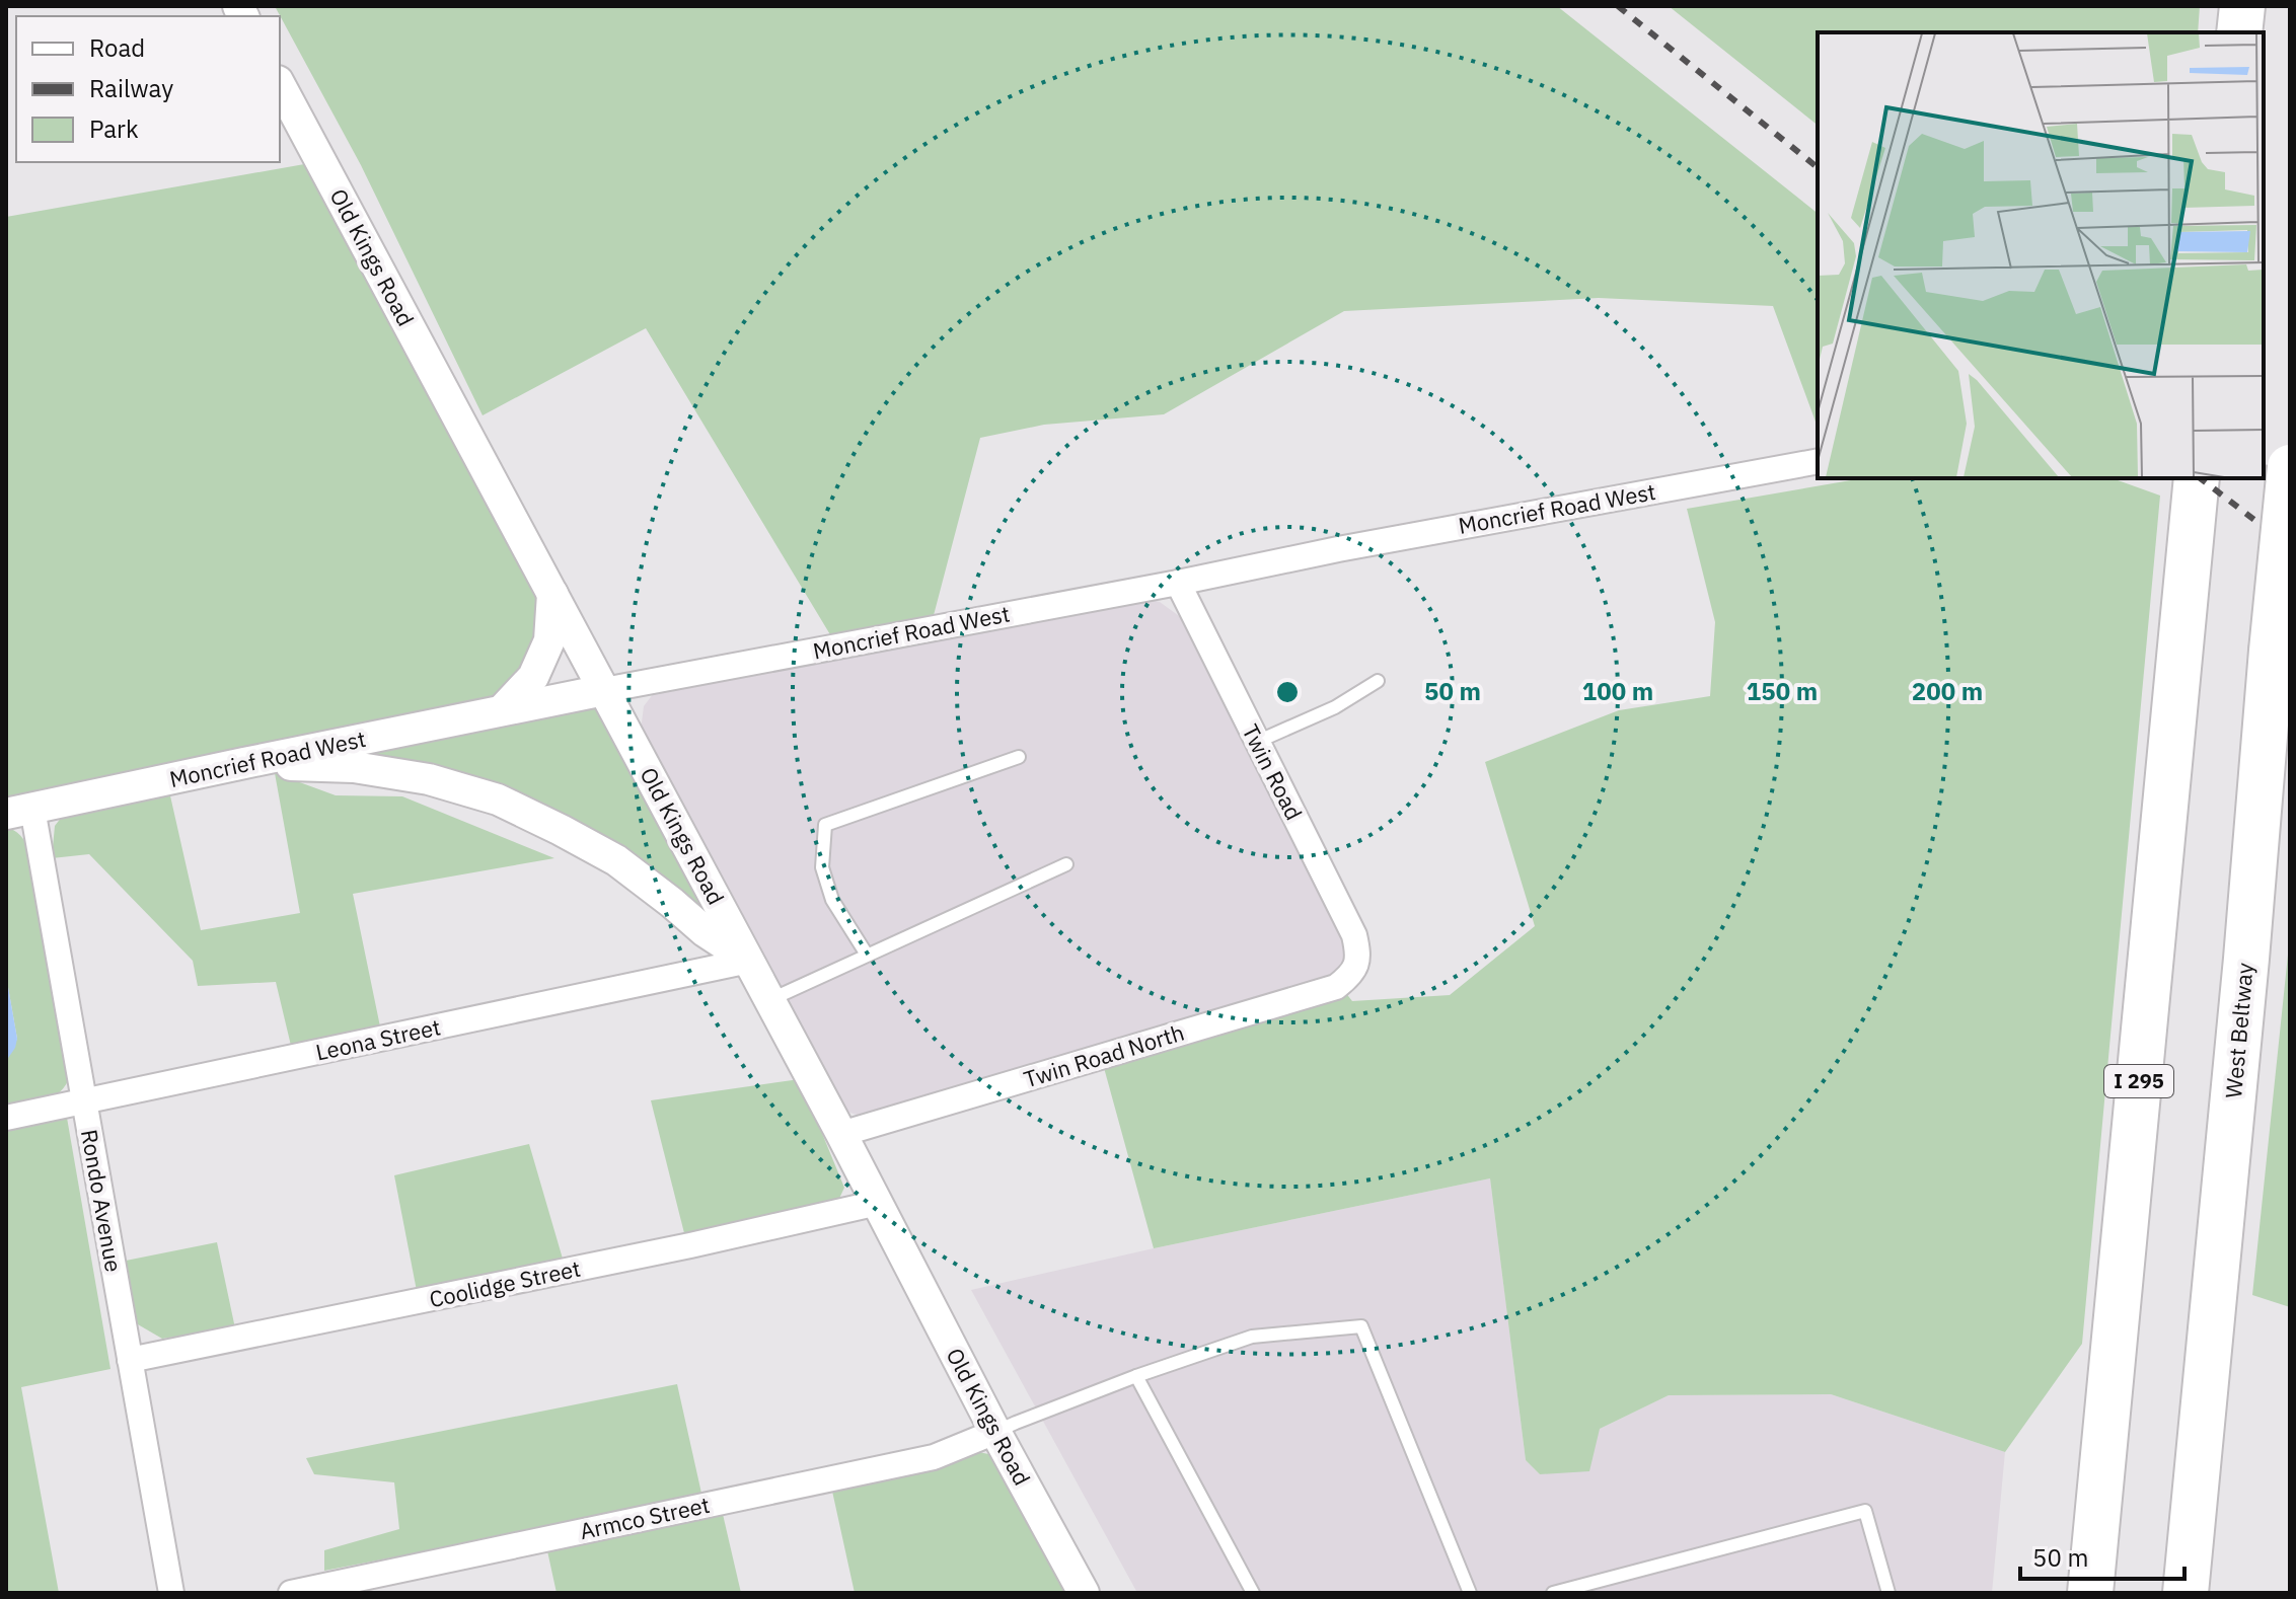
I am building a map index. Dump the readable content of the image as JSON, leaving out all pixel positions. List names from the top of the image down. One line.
{"streets":{"highway":["West Beltway","I 295"],"street":["Old Kings Road","Moncrief Road West","Twin Road","Leona Street","Twin Road North","Rondo Avenue","Coolidge Street","Armco Street"]},"crossings":[["Old Kings Road","Moncrief Road West"],["Old Kings Road","Leona Street"],["Old Kings Road","Twin Road North"],["Old Kings Road","Coolidge Street"],["Old Kings Road","Armco Street"],["Moncrief Road West","Twin Road"],["Moncrief Road West","Rondo Avenue"],["Twin Road","Twin Road North"],["Leona Street","Rondo Avenue"],["Rondo Avenue","Coolidge Street"]],"legend":["Road","Railway","Park"],"scale_bar":"50 m","rings":["50 m","100 m","150 m","200 m"]}
